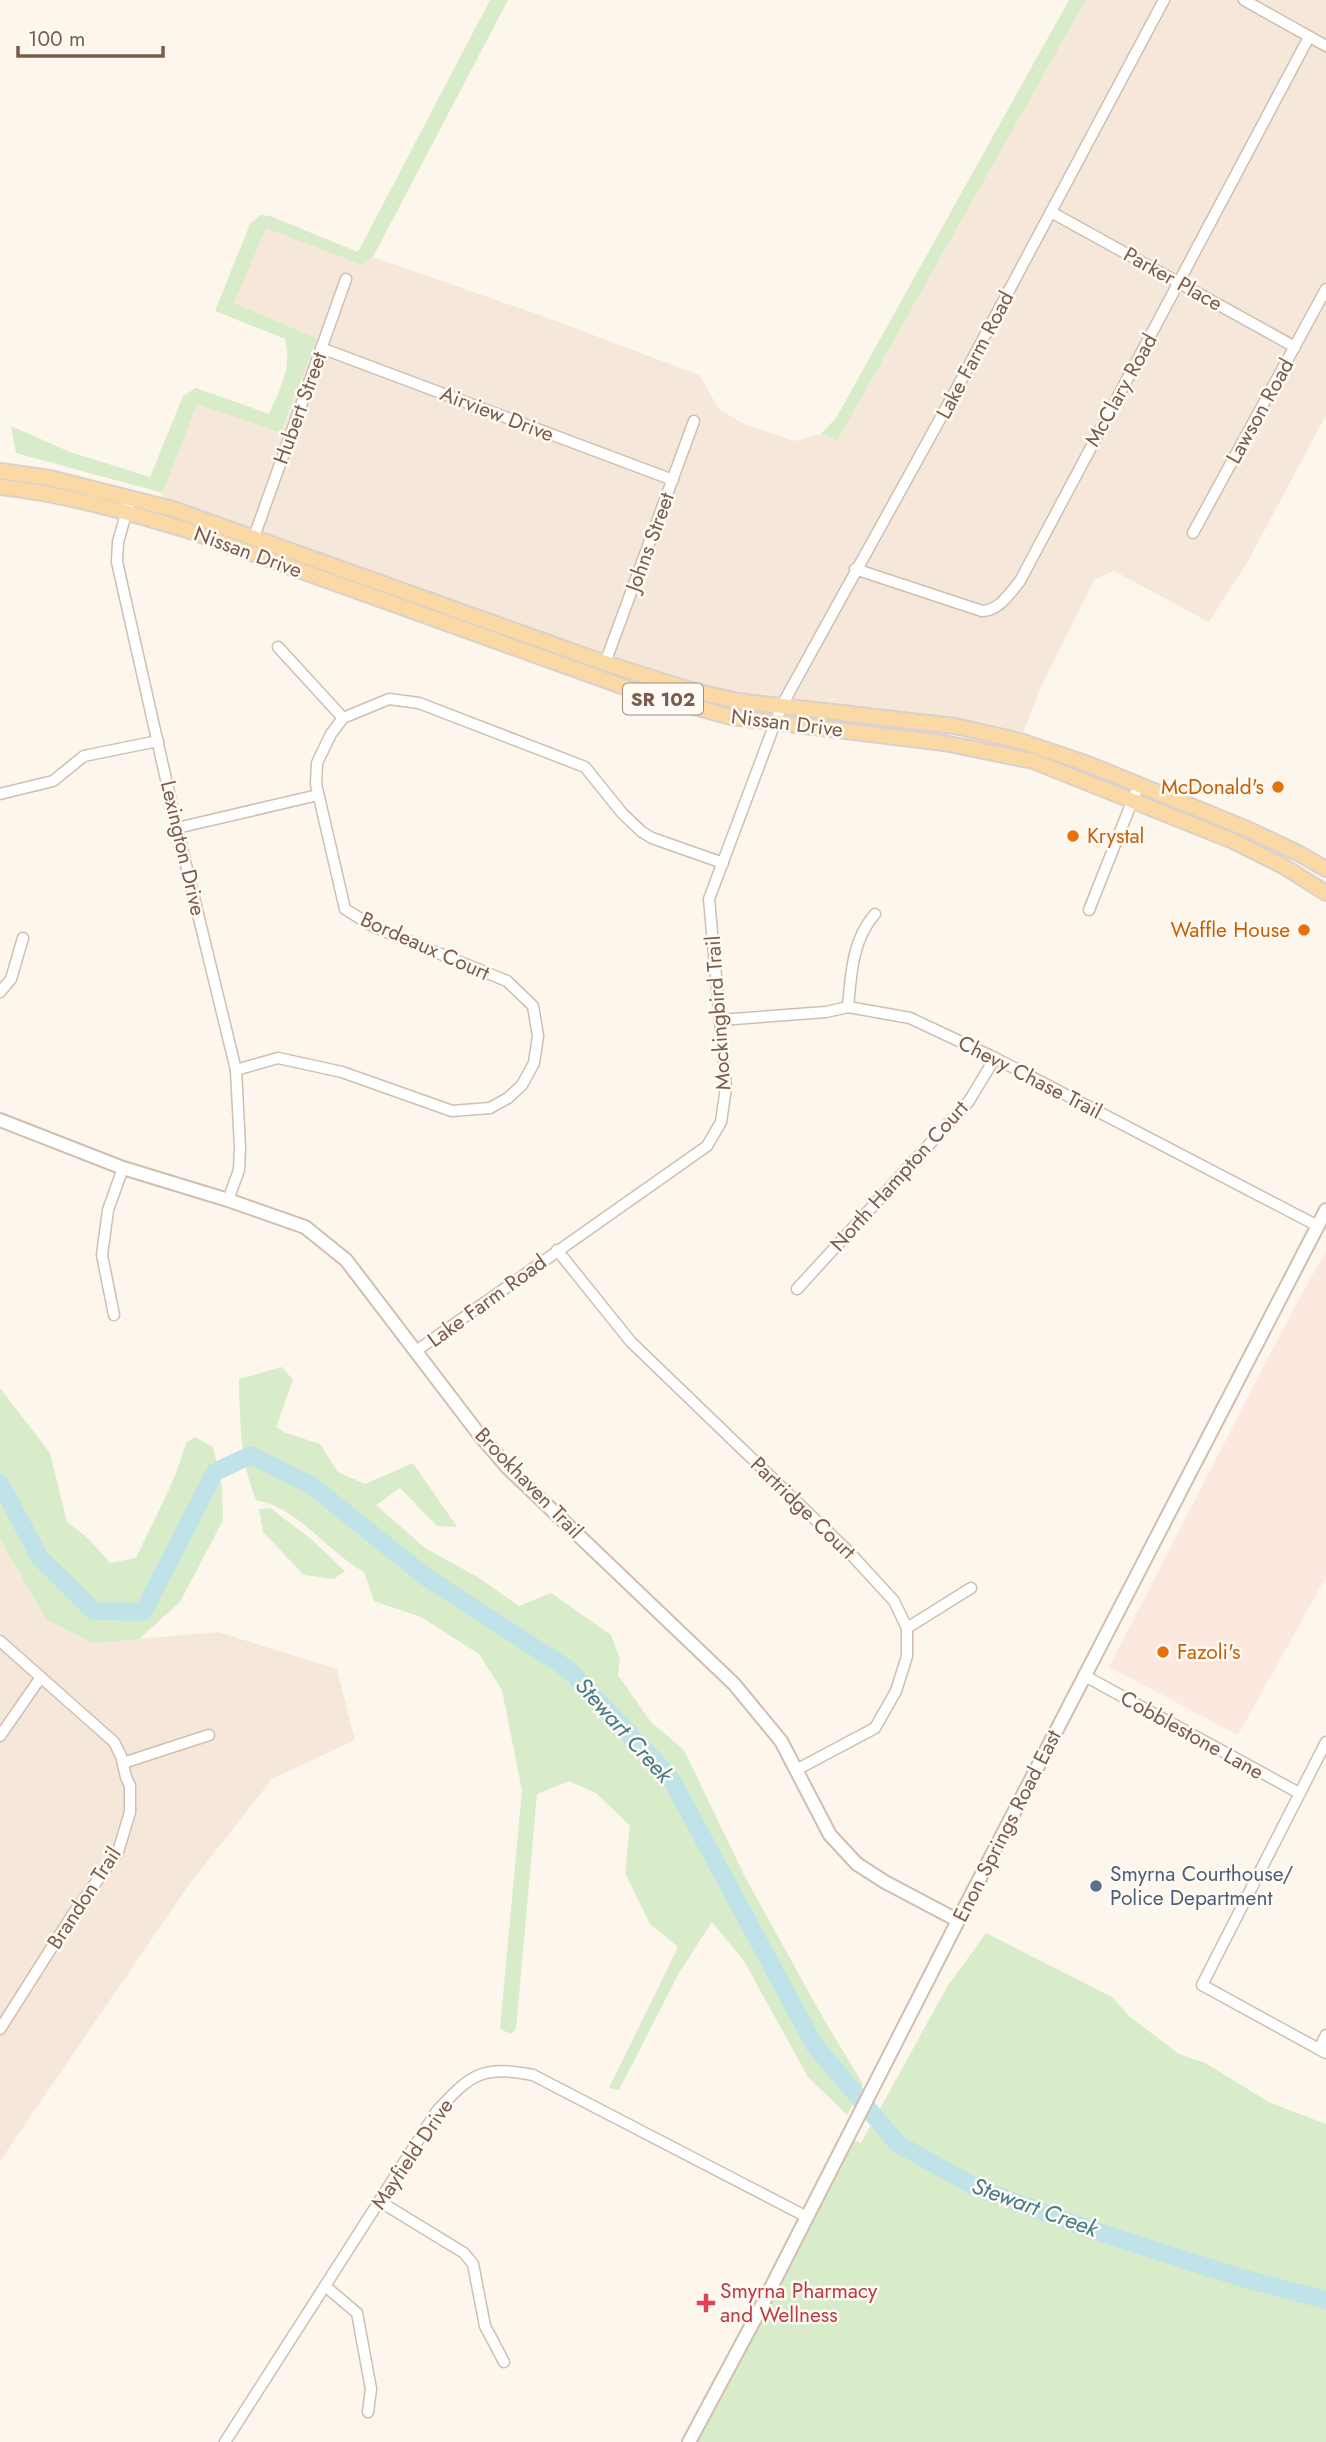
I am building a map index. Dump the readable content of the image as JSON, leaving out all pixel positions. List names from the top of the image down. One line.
{"streets":{"main road":["Nissan Drive","SR 102"],"street":["Parker Place","Lake Farm Road","McClary Road","Hubert Street","Lawson Road","Airview Drive","Johns Street","Lexington Drive","Bordeaux Court","Mockingbird Trail","Chevy Chase Trail","North Hampton Court","Brookhaven Trail","Partridge Court","Cobblestone Lane","Enon Springs Road East","Brandon Trail","Mayfield Drive"]},"crossings":[["Parker Place","Lake Farm Road"],["Parker Place","McClary Road"],["Parker Place","Lawson Road"],["Lake Farm Road","McClary Road"],["Lake Farm Road","Nissan Drive"],["Lake Farm Road","Mockingbird Trail"],["Lake Farm Road","Brookhaven Trail"],["Lake Farm Road","Partridge Court"],["Hubert Street","Airview Drive"],["Hubert Street","Nissan Drive"],["Airview Drive","Johns Street"],["Johns Street","Nissan Drive"],["Nissan Drive","Lexington Drive"],["Nissan Drive","Mockingbird Trail"],["Lexington Drive","Bordeaux Court"],["Lexington Drive","Brookhaven Trail"],["Mockingbird Trail","Chevy Chase Trail"],["Mockingbird Trail","Partridge Court"],["Chevy Chase Trail","North Hampton Court"],["Chevy Chase Trail","Enon Springs Road East"],["Brookhaven Trail","Enon Springs Road East"],["Cobblestone Lane","Enon Springs Road East"],["Enon Springs Road East","Mayfield Drive"]],"water":["Stewart Creek"],"places":{"other":["McDonald's","Krystal","Waffle House","Fazoli's","Smyrna Courthouse/ Police Department"],"health":["Smyrna Pharmacy and Wellness"]},"scale_bar":"100 m"}
